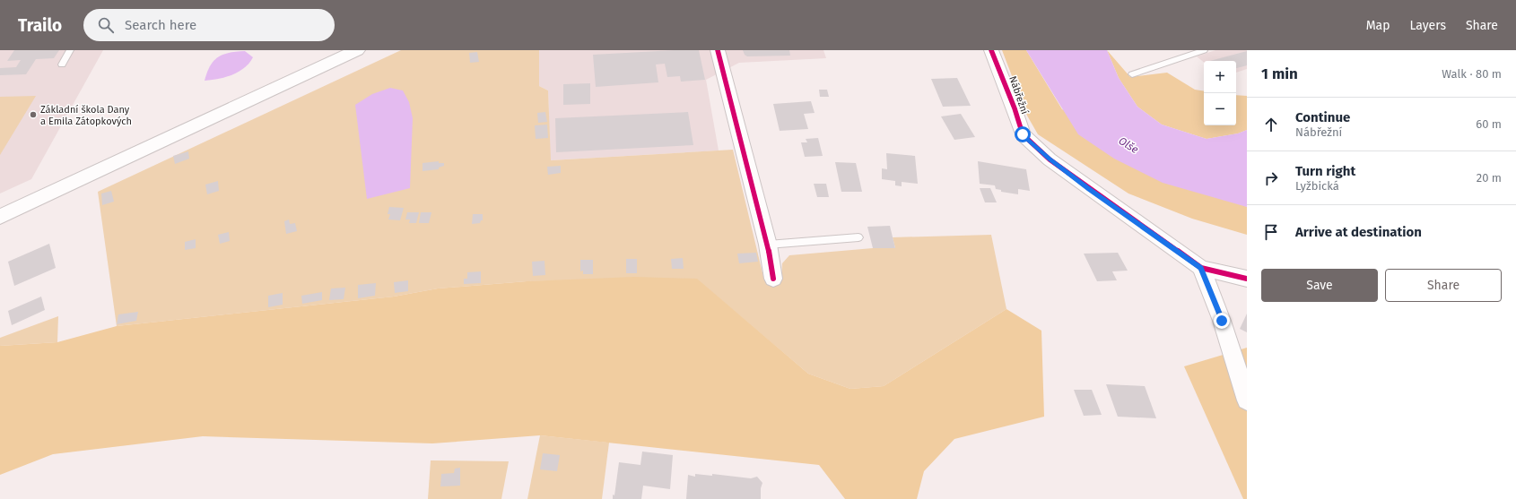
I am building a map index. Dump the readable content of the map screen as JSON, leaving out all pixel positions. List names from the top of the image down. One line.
{"streets":{"street":["Nábřežní"]},"water":["Olše"],"places":["Základní škola Dany a Emila Zátopkových"],"page":{"header":"Trailo","search":"Search here","nav":["Map","Layers","Share"],"heading":["1 min","Walk · 80 m"],"map_buttons":["+","−"],"list":[["Continue","Nábřežní","60 m"],["Turn right","Lyžbická","20 m"],"Arrive at destination"],"buttons":["Save","Share"]}}
